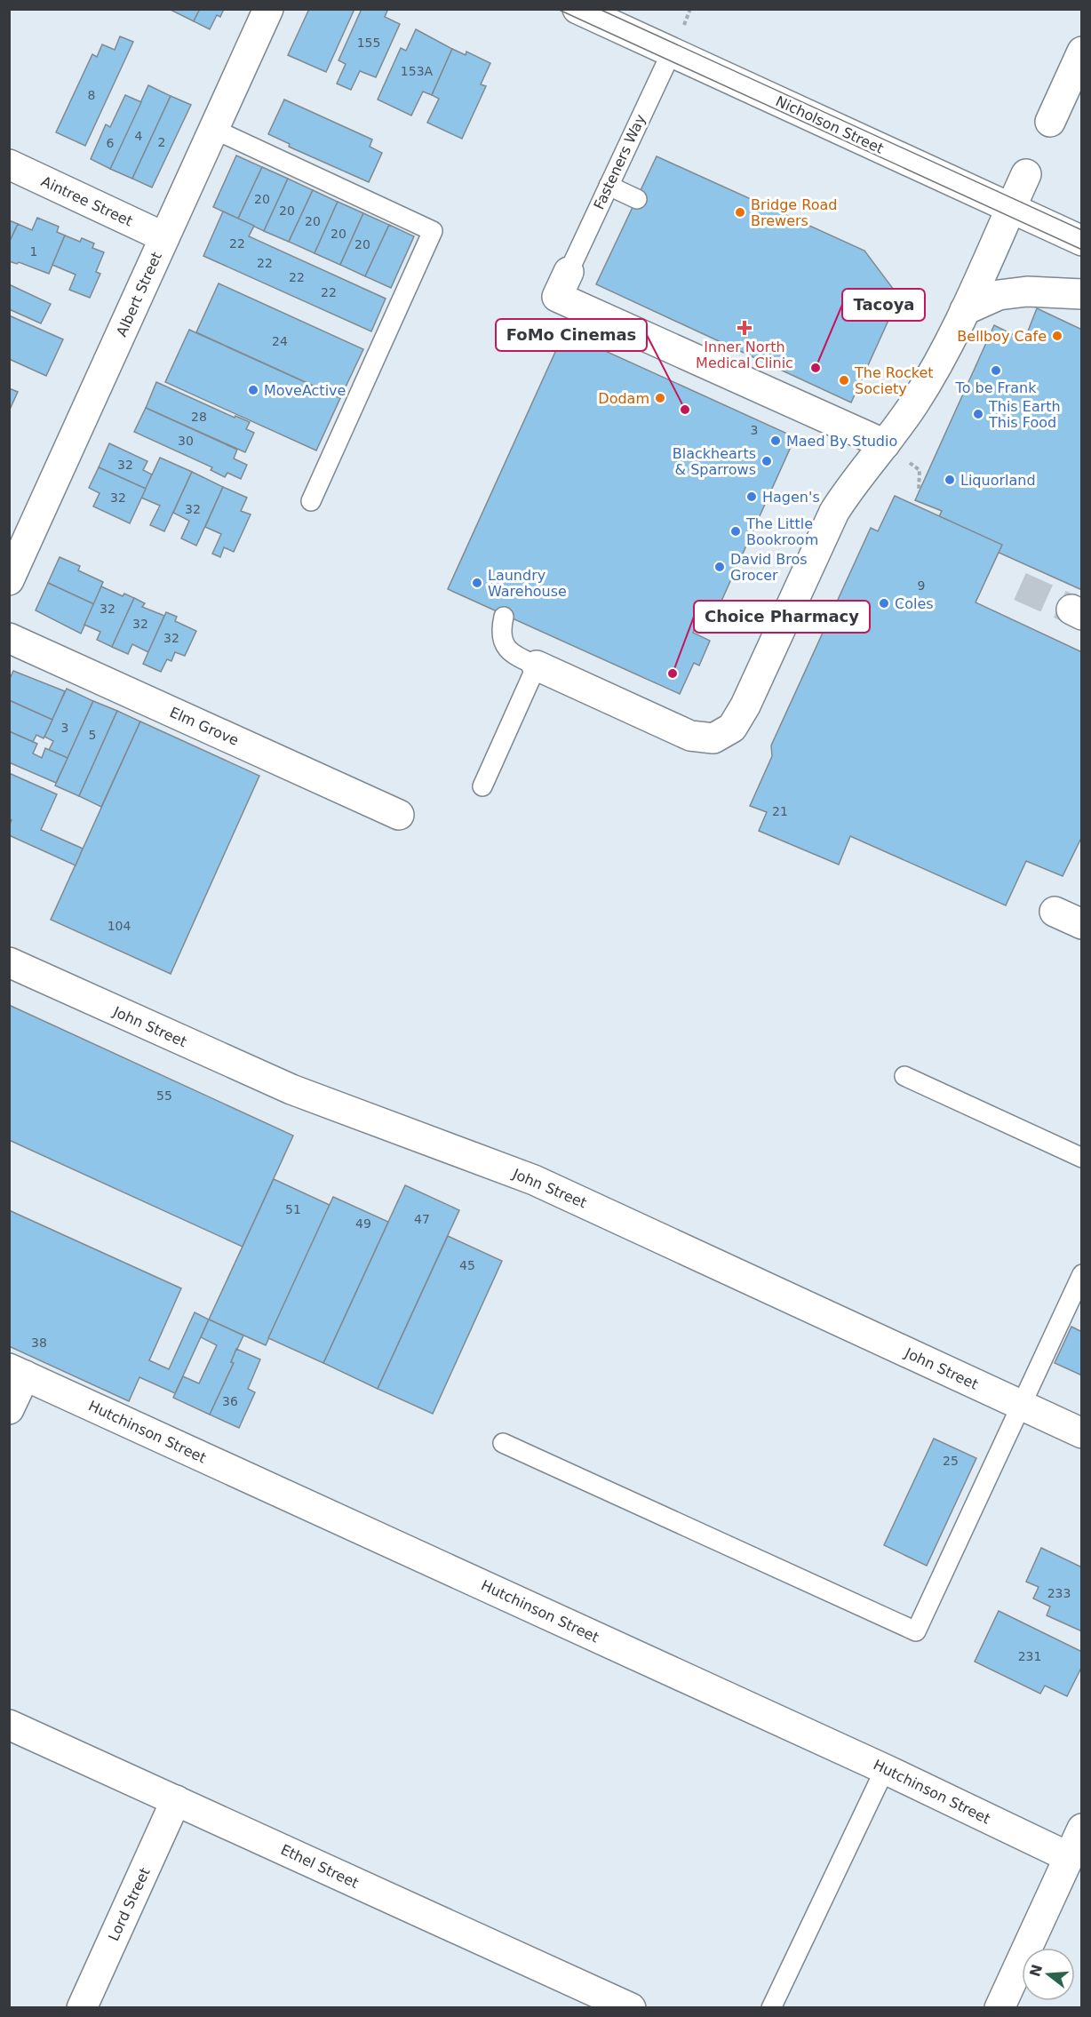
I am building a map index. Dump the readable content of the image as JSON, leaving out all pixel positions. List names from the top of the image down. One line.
{"streets":{"street":["Nicholson Street","Aintree Street","Albert Street","Elm Grove","John Street","Hutchinson Street","Ethel Street","Lord Street"],"lane":["Fasteners Way"]},"crossings":[["Nicholson Street","Fasteners Way"],["Aintree Street","Albert Street"],["Ethel Street","Lord Street"]],"places":{"other":["Bridge Road Brewers","Bellboy Cafe","Tacoya","To be Frank","The Rocket Society","MoveActive","Dodam","FoMo Cinemas","This Earth This Food","Maed By Studio","Blackhearts & Sparrows","Liquorland","Hagen's","The Little Bookroom","David Bros Grocer","Laundry Warehouse","Coles","Choice Pharmacy"],"health":["Inner North Medical Clinic"]},"house_numbers":["155","153A","8","4","2","6","20","20","20","20","22","20","1","22","22","22","24","28","3","30","32","32","32","9","32","32","32","3","5","21","104","55","51","47","49","45","38","36","25","233","231"],"north":"left"}
